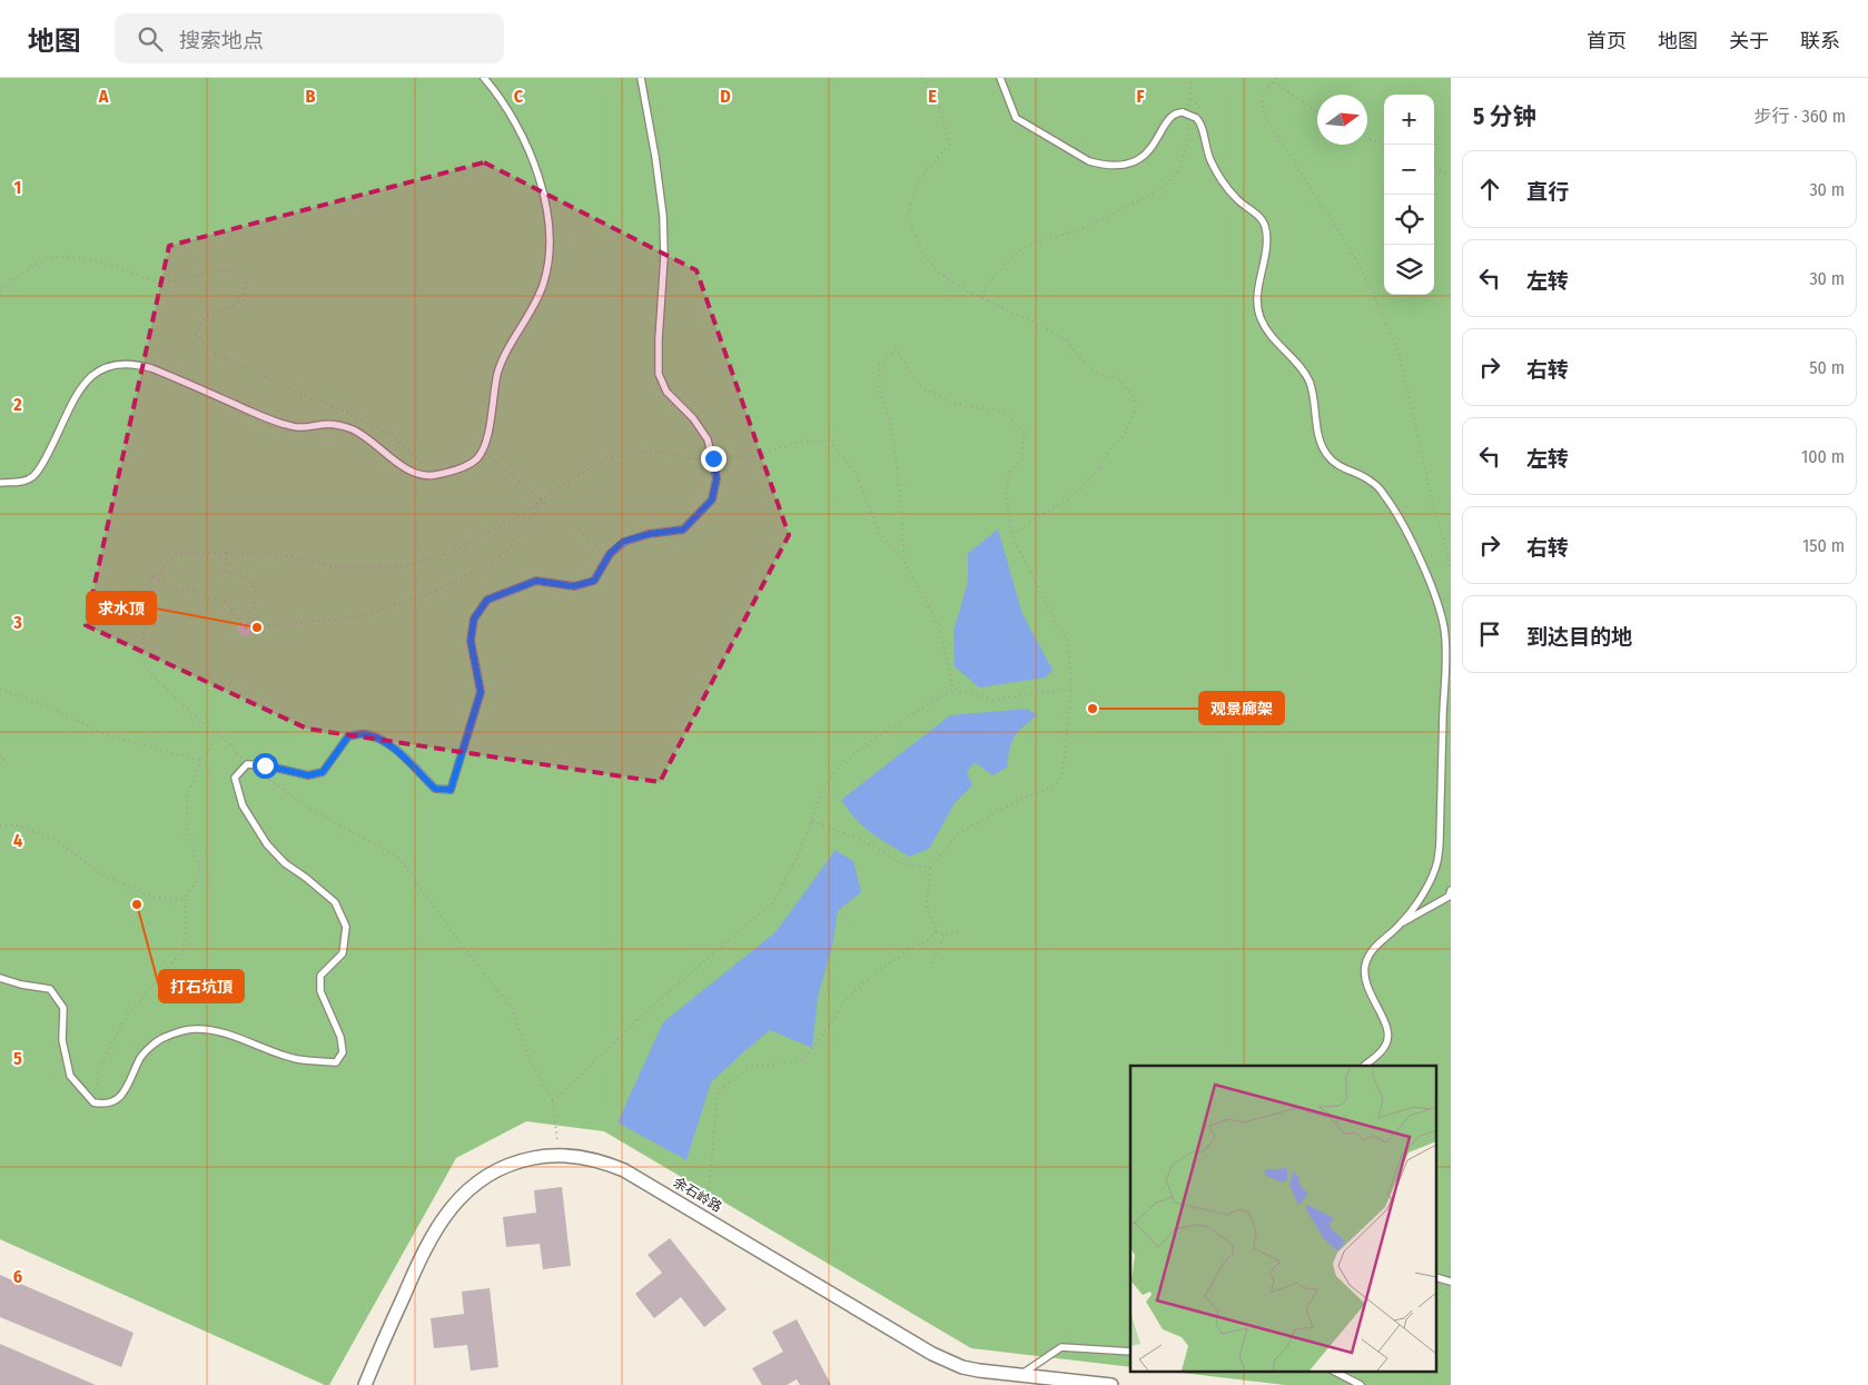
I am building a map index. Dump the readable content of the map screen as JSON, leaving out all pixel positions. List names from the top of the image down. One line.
{"streets":{"street":["余石岭路"]},"places":["求水顶","观景廊架","打石坑頂"],"north":"right","page":{"header":"地图","search":"搜索地点","nav":["首页","地图","关于","联系"],"heading":["5 分钟","步行 · 360 m"],"map_buttons":["+","−"],"list":[["直行","30 m"],["左转","30 m"],["右转","50 m"],["左转","100 m"],["右转","150 m"],"到达目的地"]},"grid":{"columns":["A","B","C","D","E","F"],"rows":["1","2","3","4","5","6"]}}
